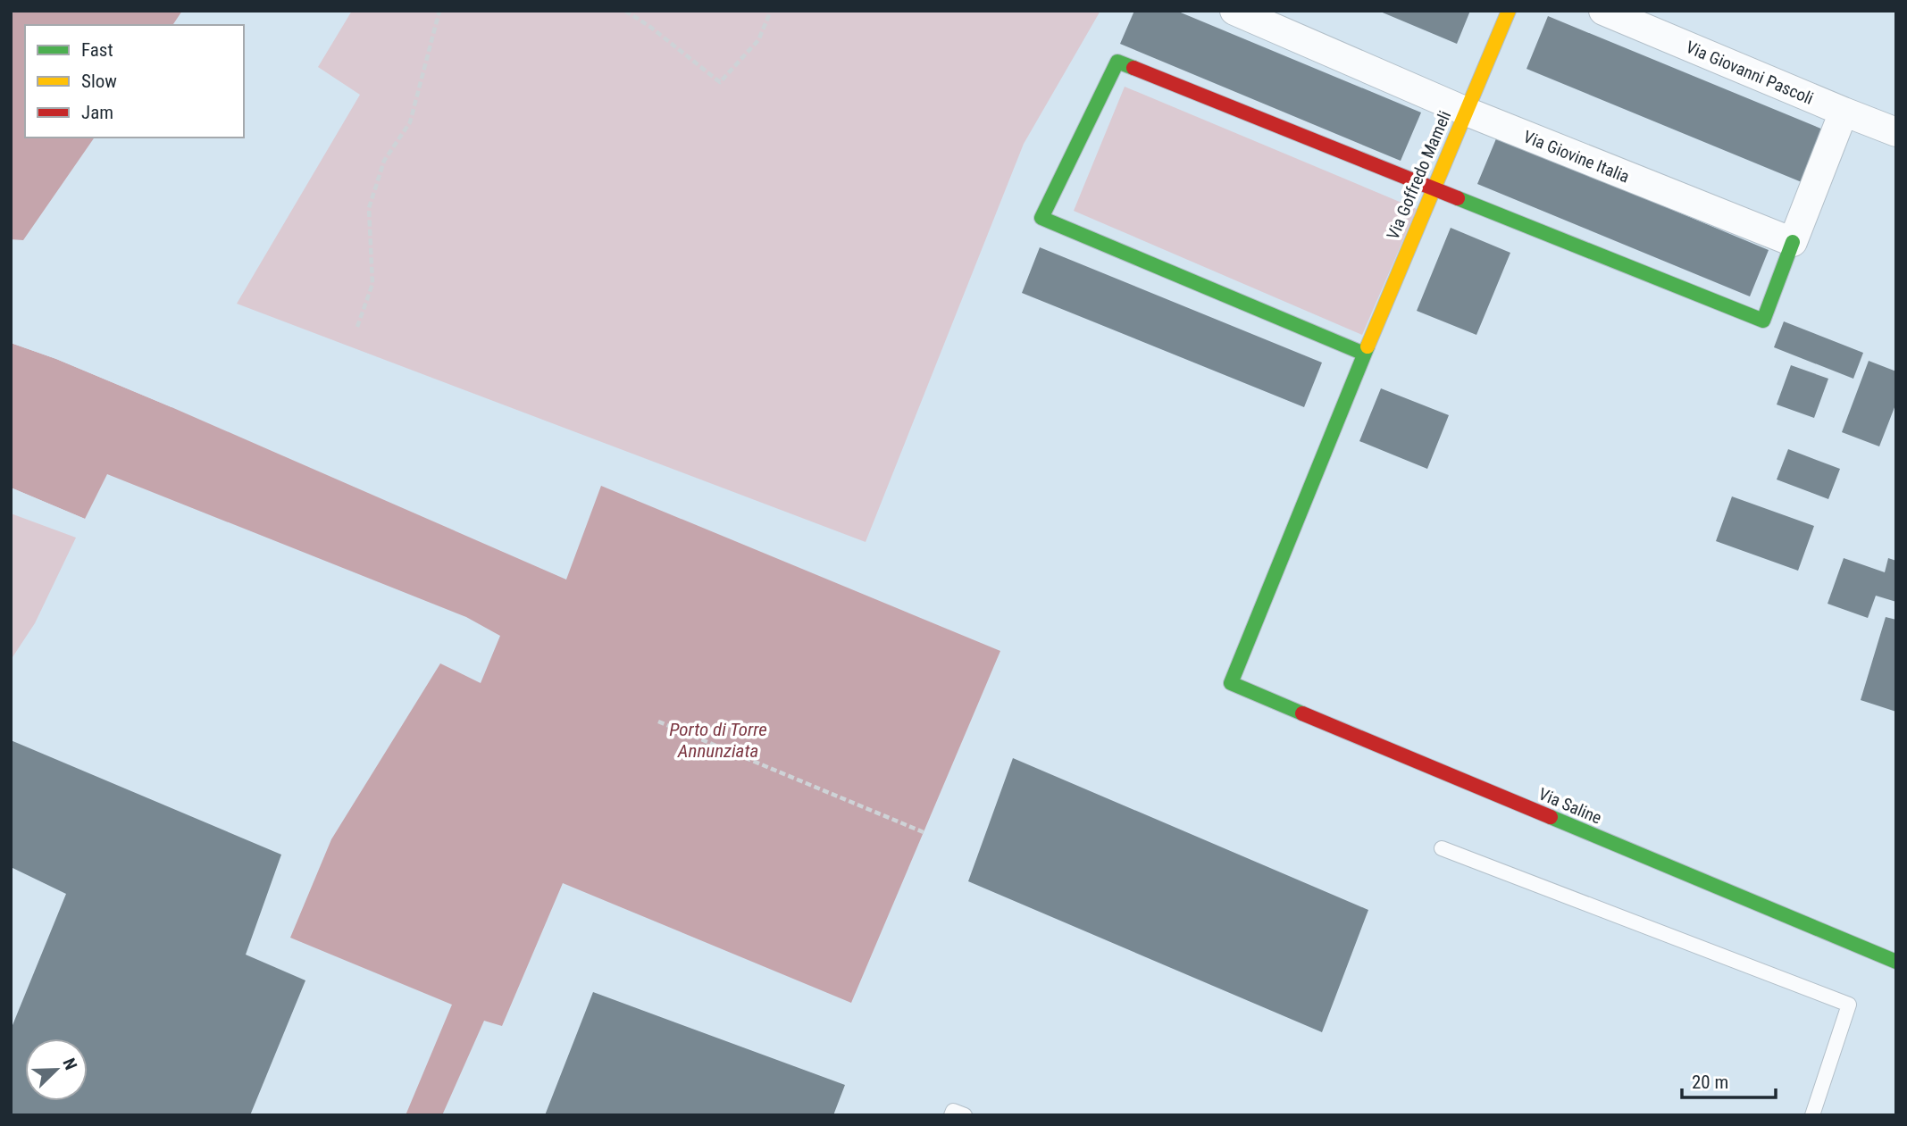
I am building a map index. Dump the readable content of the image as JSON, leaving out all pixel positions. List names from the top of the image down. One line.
{"streets":{"street":["Via Giovanni Pascoli","Via Giovine Italia","Via Goffredo Mameli","Via Saline"]},"crossings":[["Via Giovine Italia","Via Goffredo Mameli"],["Via Goffredo Mameli","Via Saline"]],"water":["Porto di Torre Annunziata"],"legend":["Fast","Slow","Jam"],"scale_bar":"20 m","north":"top right"}
